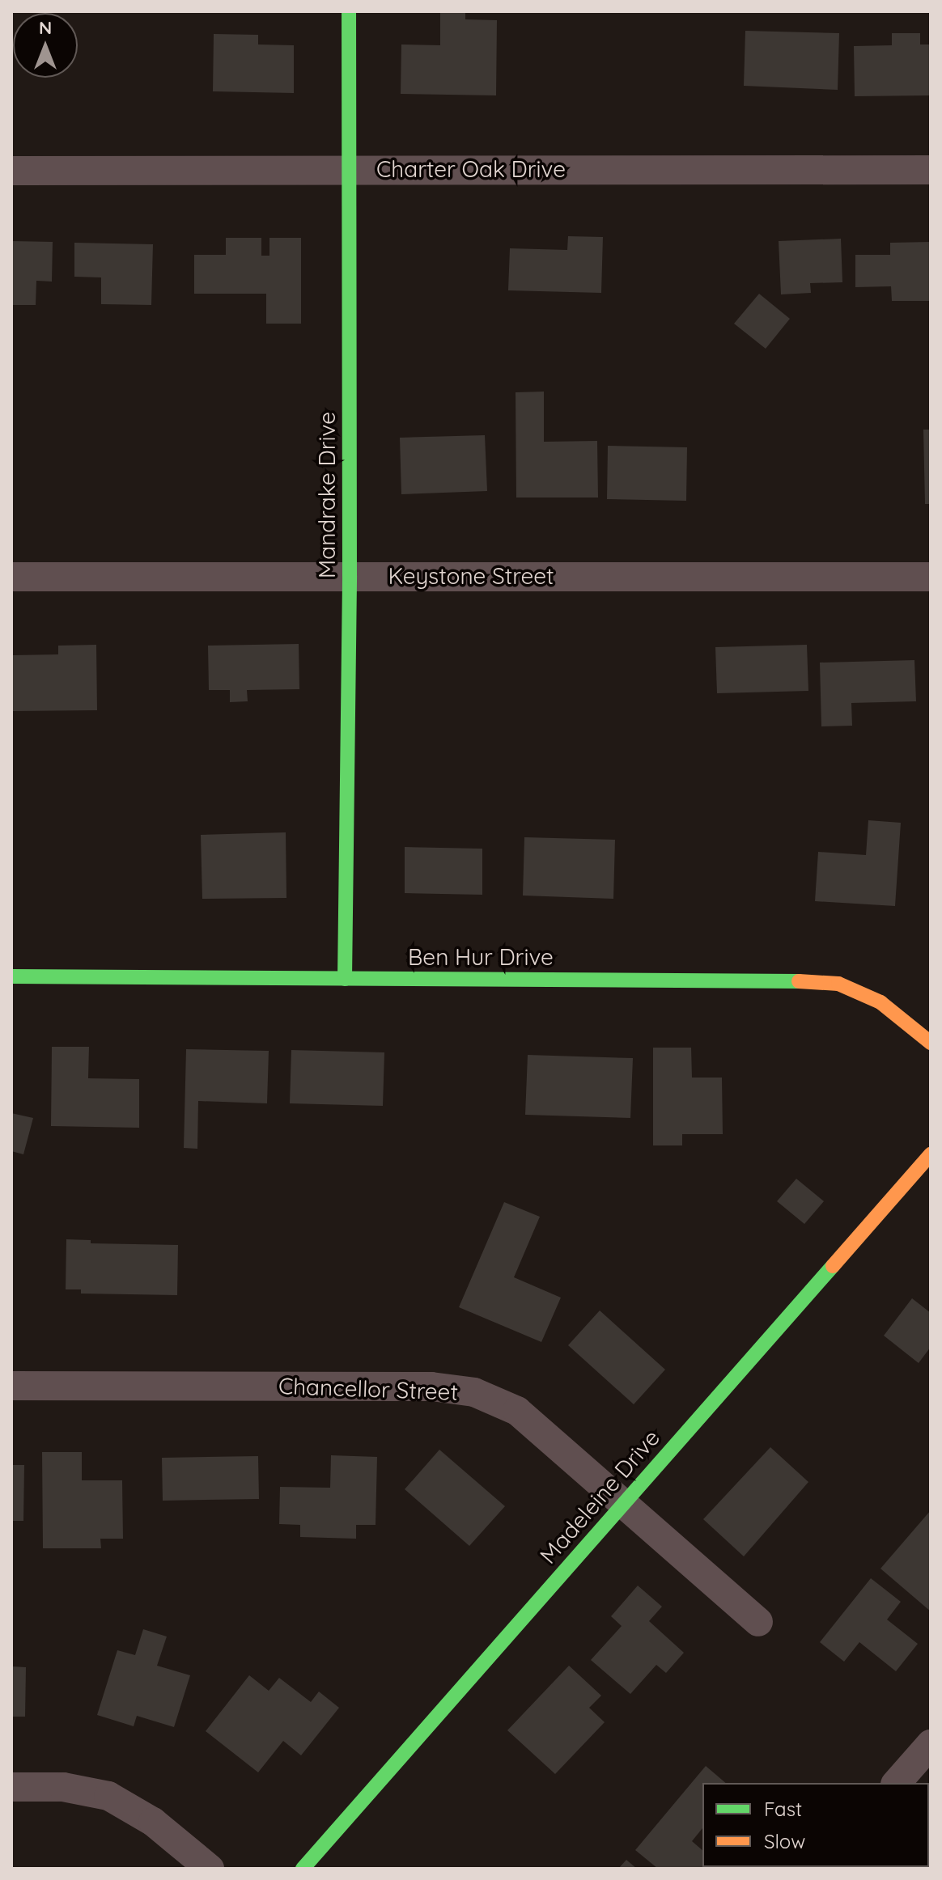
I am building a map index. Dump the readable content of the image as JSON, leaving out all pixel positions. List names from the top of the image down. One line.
{"streets":{"street":["Charter Oak Drive","Mandrake Drive","Keystone Street","Ben Hur Drive","Chancellor Street","Madeleine Drive"]},"crossings":[["Charter Oak Drive","Mandrake Drive"],["Mandrake Drive","Keystone Street"],["Mandrake Drive","Ben Hur Drive"],["Chancellor Street","Madeleine Drive"]],"legend":["Fast","Slow"],"north":"top"}
